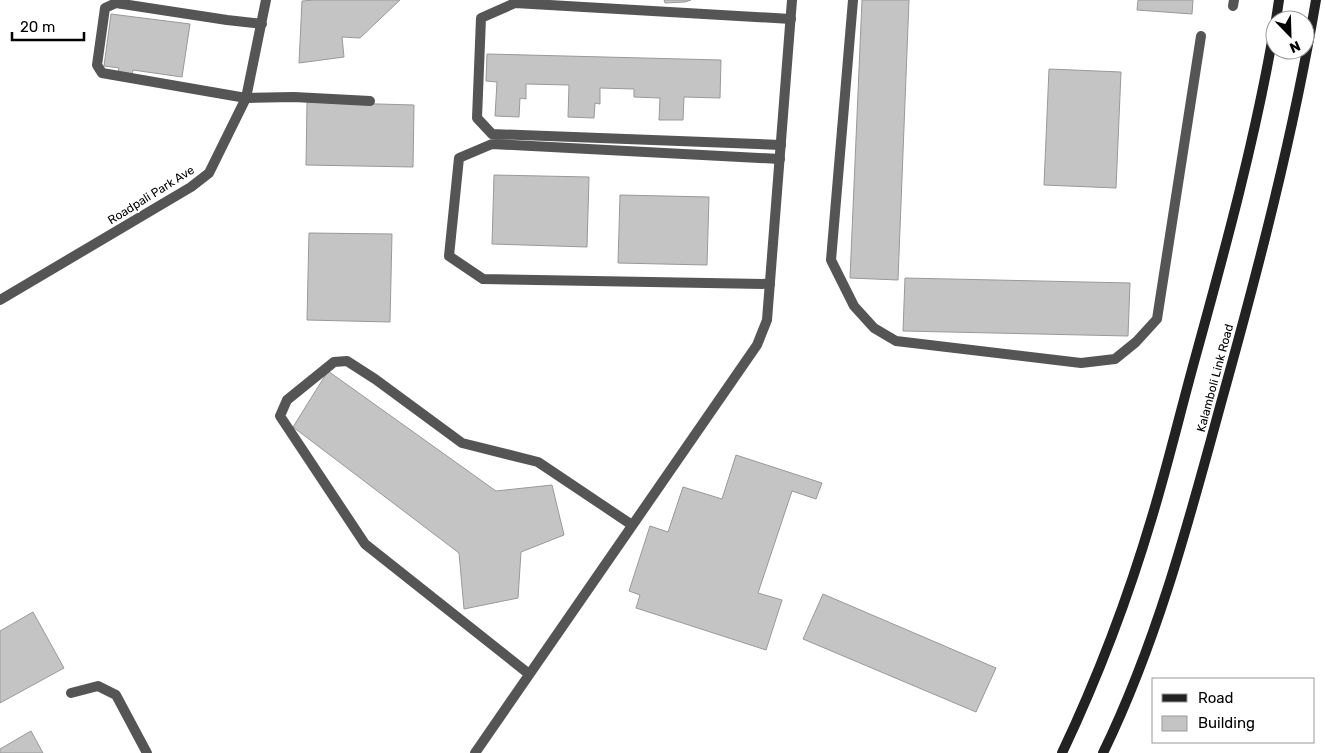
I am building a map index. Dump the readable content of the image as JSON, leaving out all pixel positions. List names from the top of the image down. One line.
{"streets":{"main road":["Kalamboli Link Road"],"street":["Roadpali Park Ave"]},"legend":["Road","Building"],"scale_bar":"20 m","north":"bottom right"}
